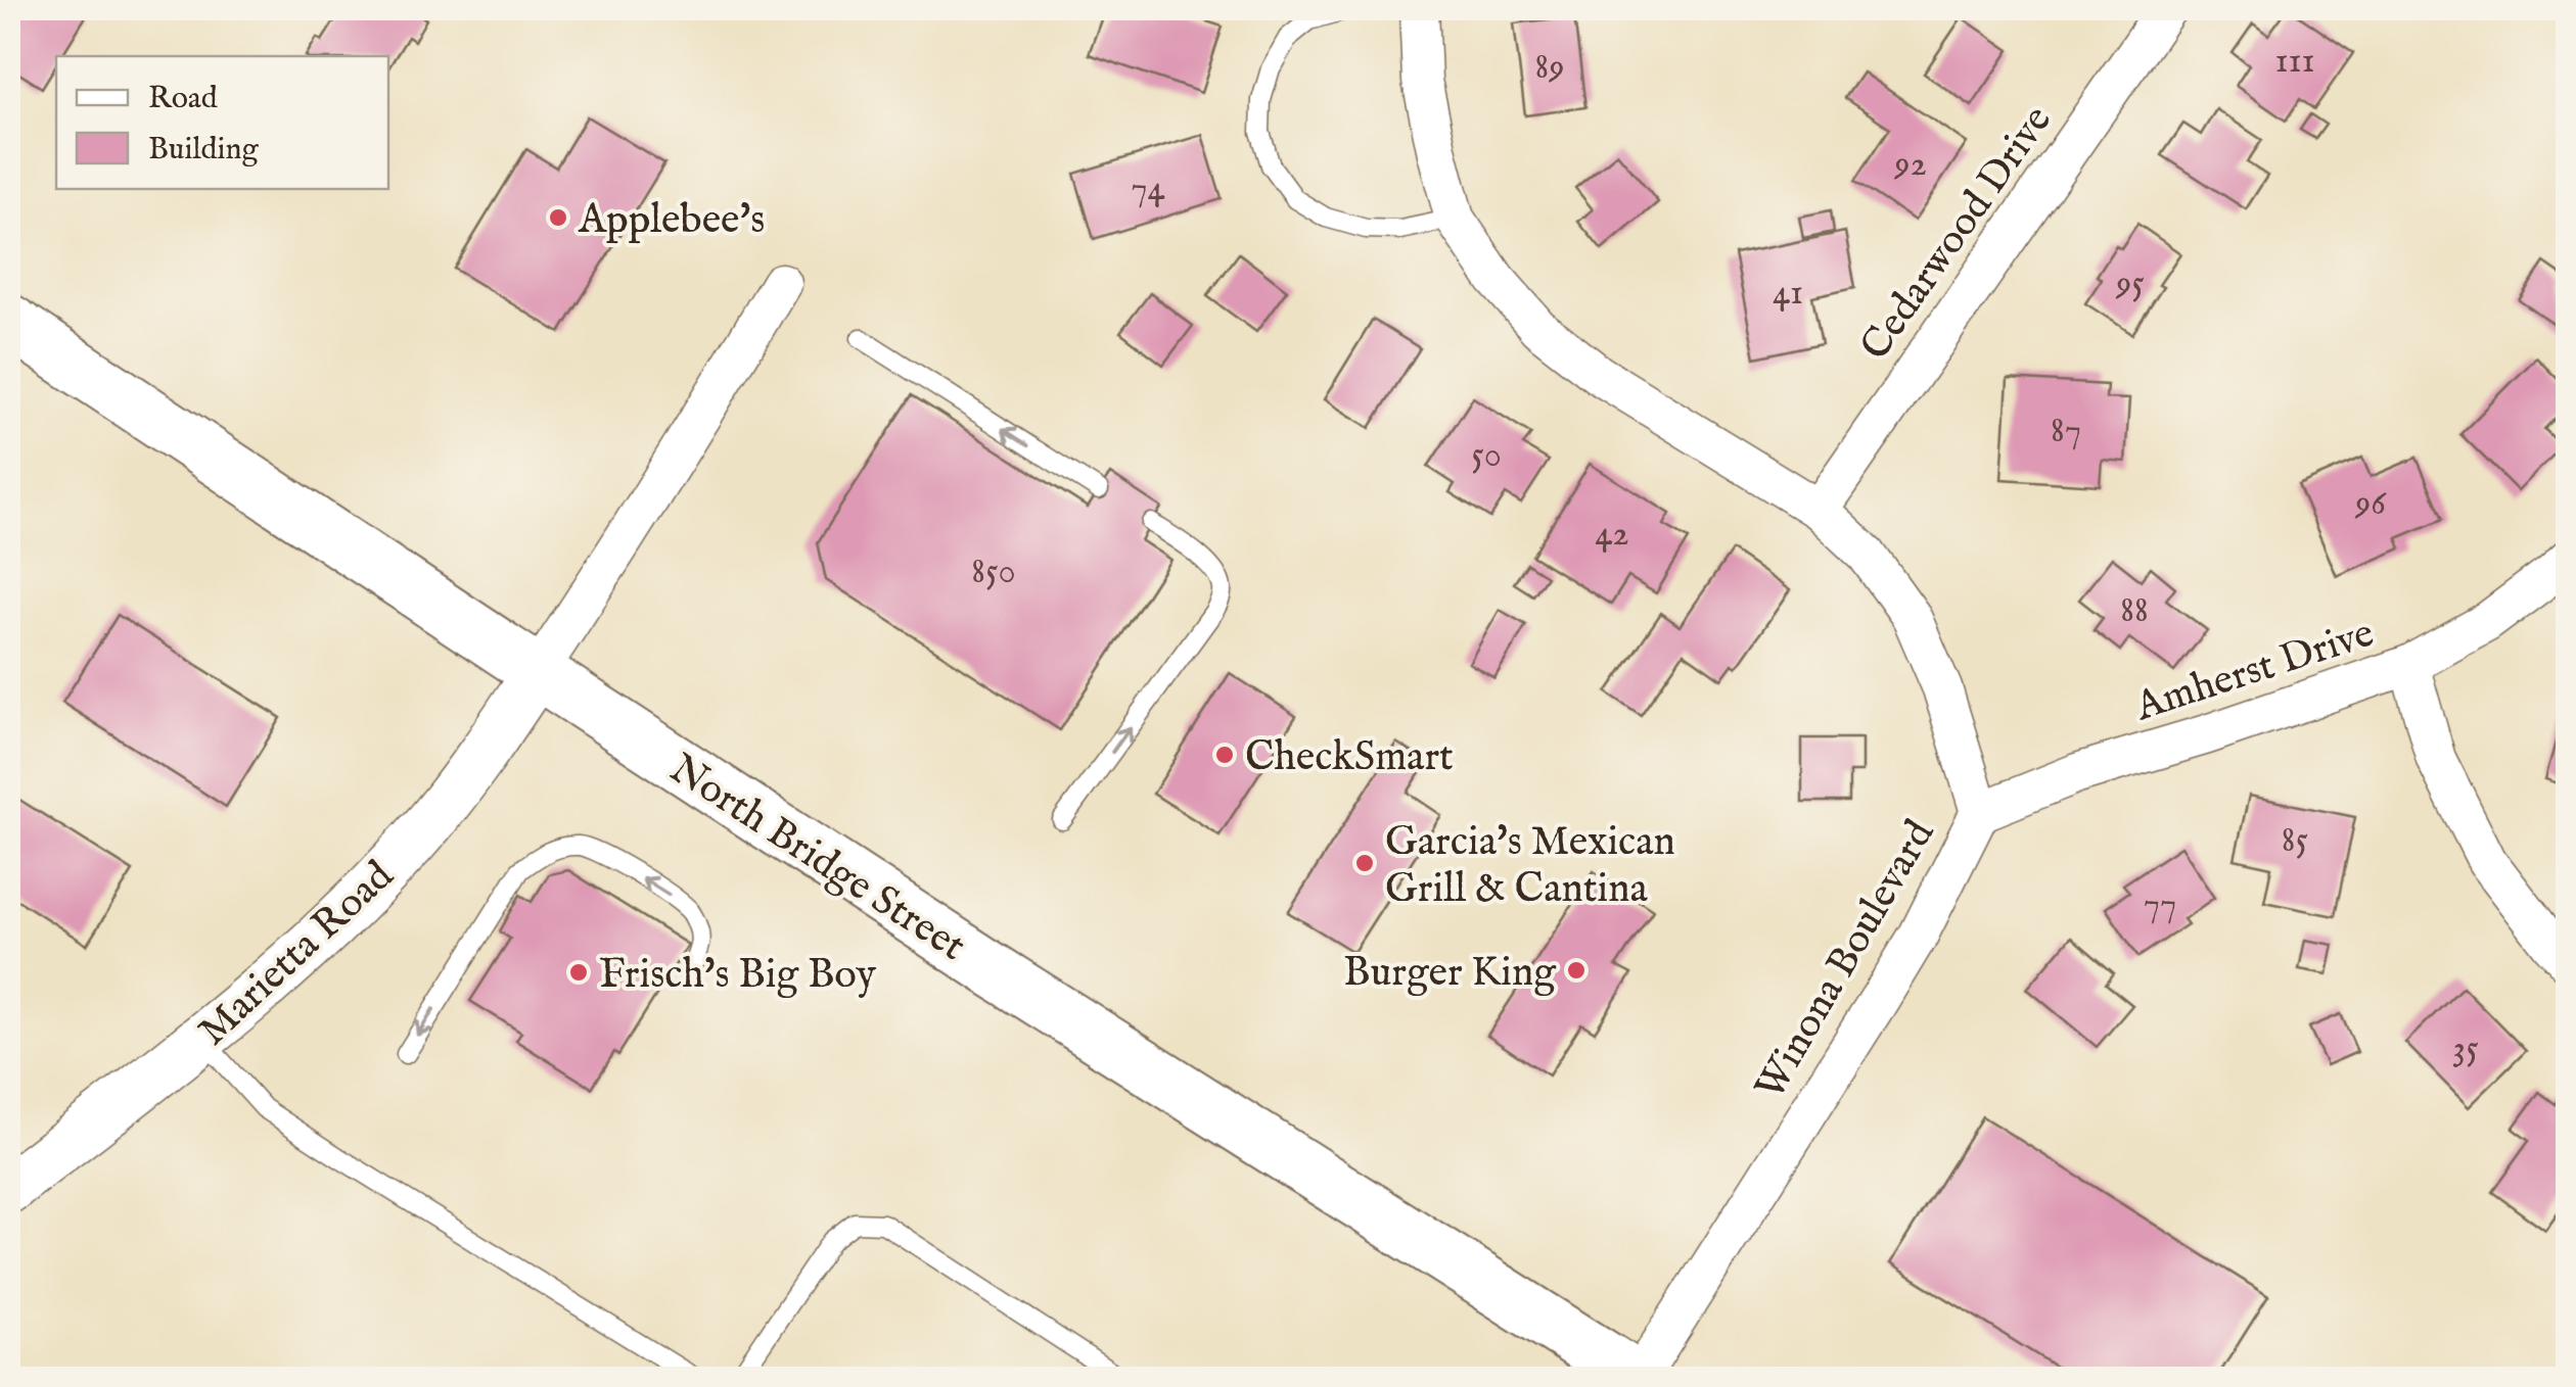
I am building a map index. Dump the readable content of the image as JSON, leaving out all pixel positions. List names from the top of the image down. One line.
{"streets":{"main road":["North Bridge Street"],"street":["Cedarwood Drive","Amherst Drive","Marietta Road","Winona Boulevard"]},"crossings":[["Cedarwood Drive","Winona Boulevard"],["Amherst Drive","Winona Boulevard"],["North Bridge Street","Marietta Road"],["North Bridge Street","Winona Boulevard"]],"places":["Applebee's","CheckSmart","Garcia's Mexican Grill & Cantina","Burger King","Frisch's Big Boy"],"house_numbers":["111","89","92","74","95","41","87","50","96","42","850","88","85","77","35"],"legend":["Road","Building"]}
